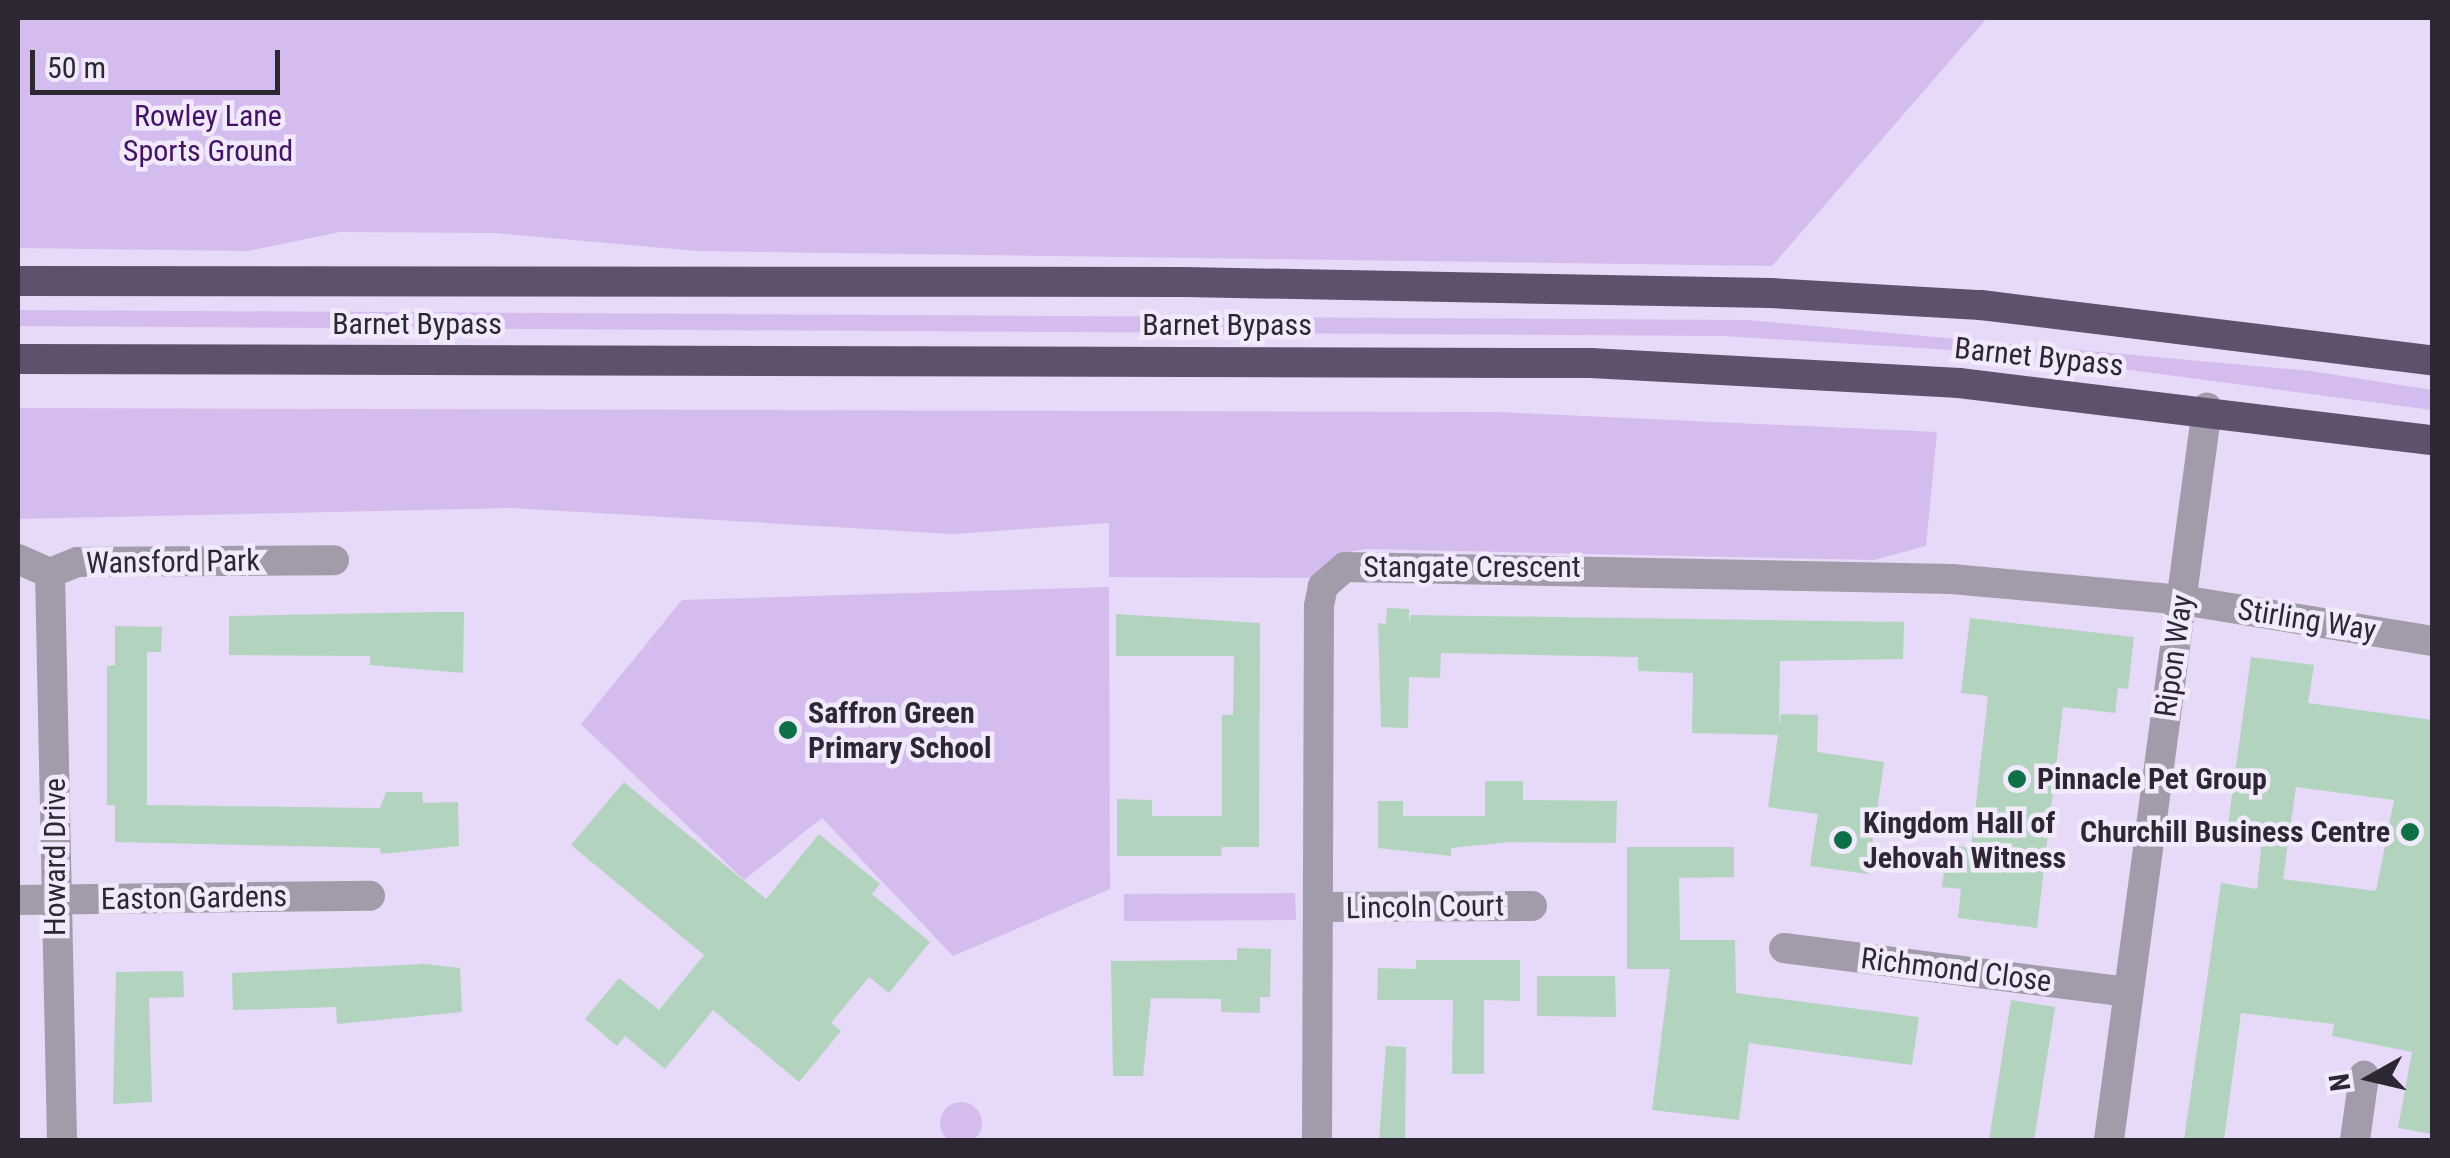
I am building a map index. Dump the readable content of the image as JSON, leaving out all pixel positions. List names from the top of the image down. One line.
{"streets":{"highway":["Barnet Bypass"],"street":["Wansford Park","Stangate Crescent","Stirling Way","Ripon Way","Howard Drive","Easton Gardens","Lincoln Court","Richmond Close"]},"crossings":[["Barnet Bypass","Ripon Way"],["Wansford Park","Howard Drive"],["Stangate Crescent","Stirling Way"],["Stangate Crescent","Ripon Way"],["Stangate Crescent","Lincoln Court"],["Stirling Way","Ripon Way"],["Ripon Way","Richmond Close"],["Howard Drive","Easton Gardens"]],"parks":["Rowley Lane Sports Ground"],"places":["Saffron Green Primary School","Pinnacle Pet Group","Churchill Business Centre","Kingdom Hall of Jehovah Witness"],"scale_bar":"50 m","north":"left"}
